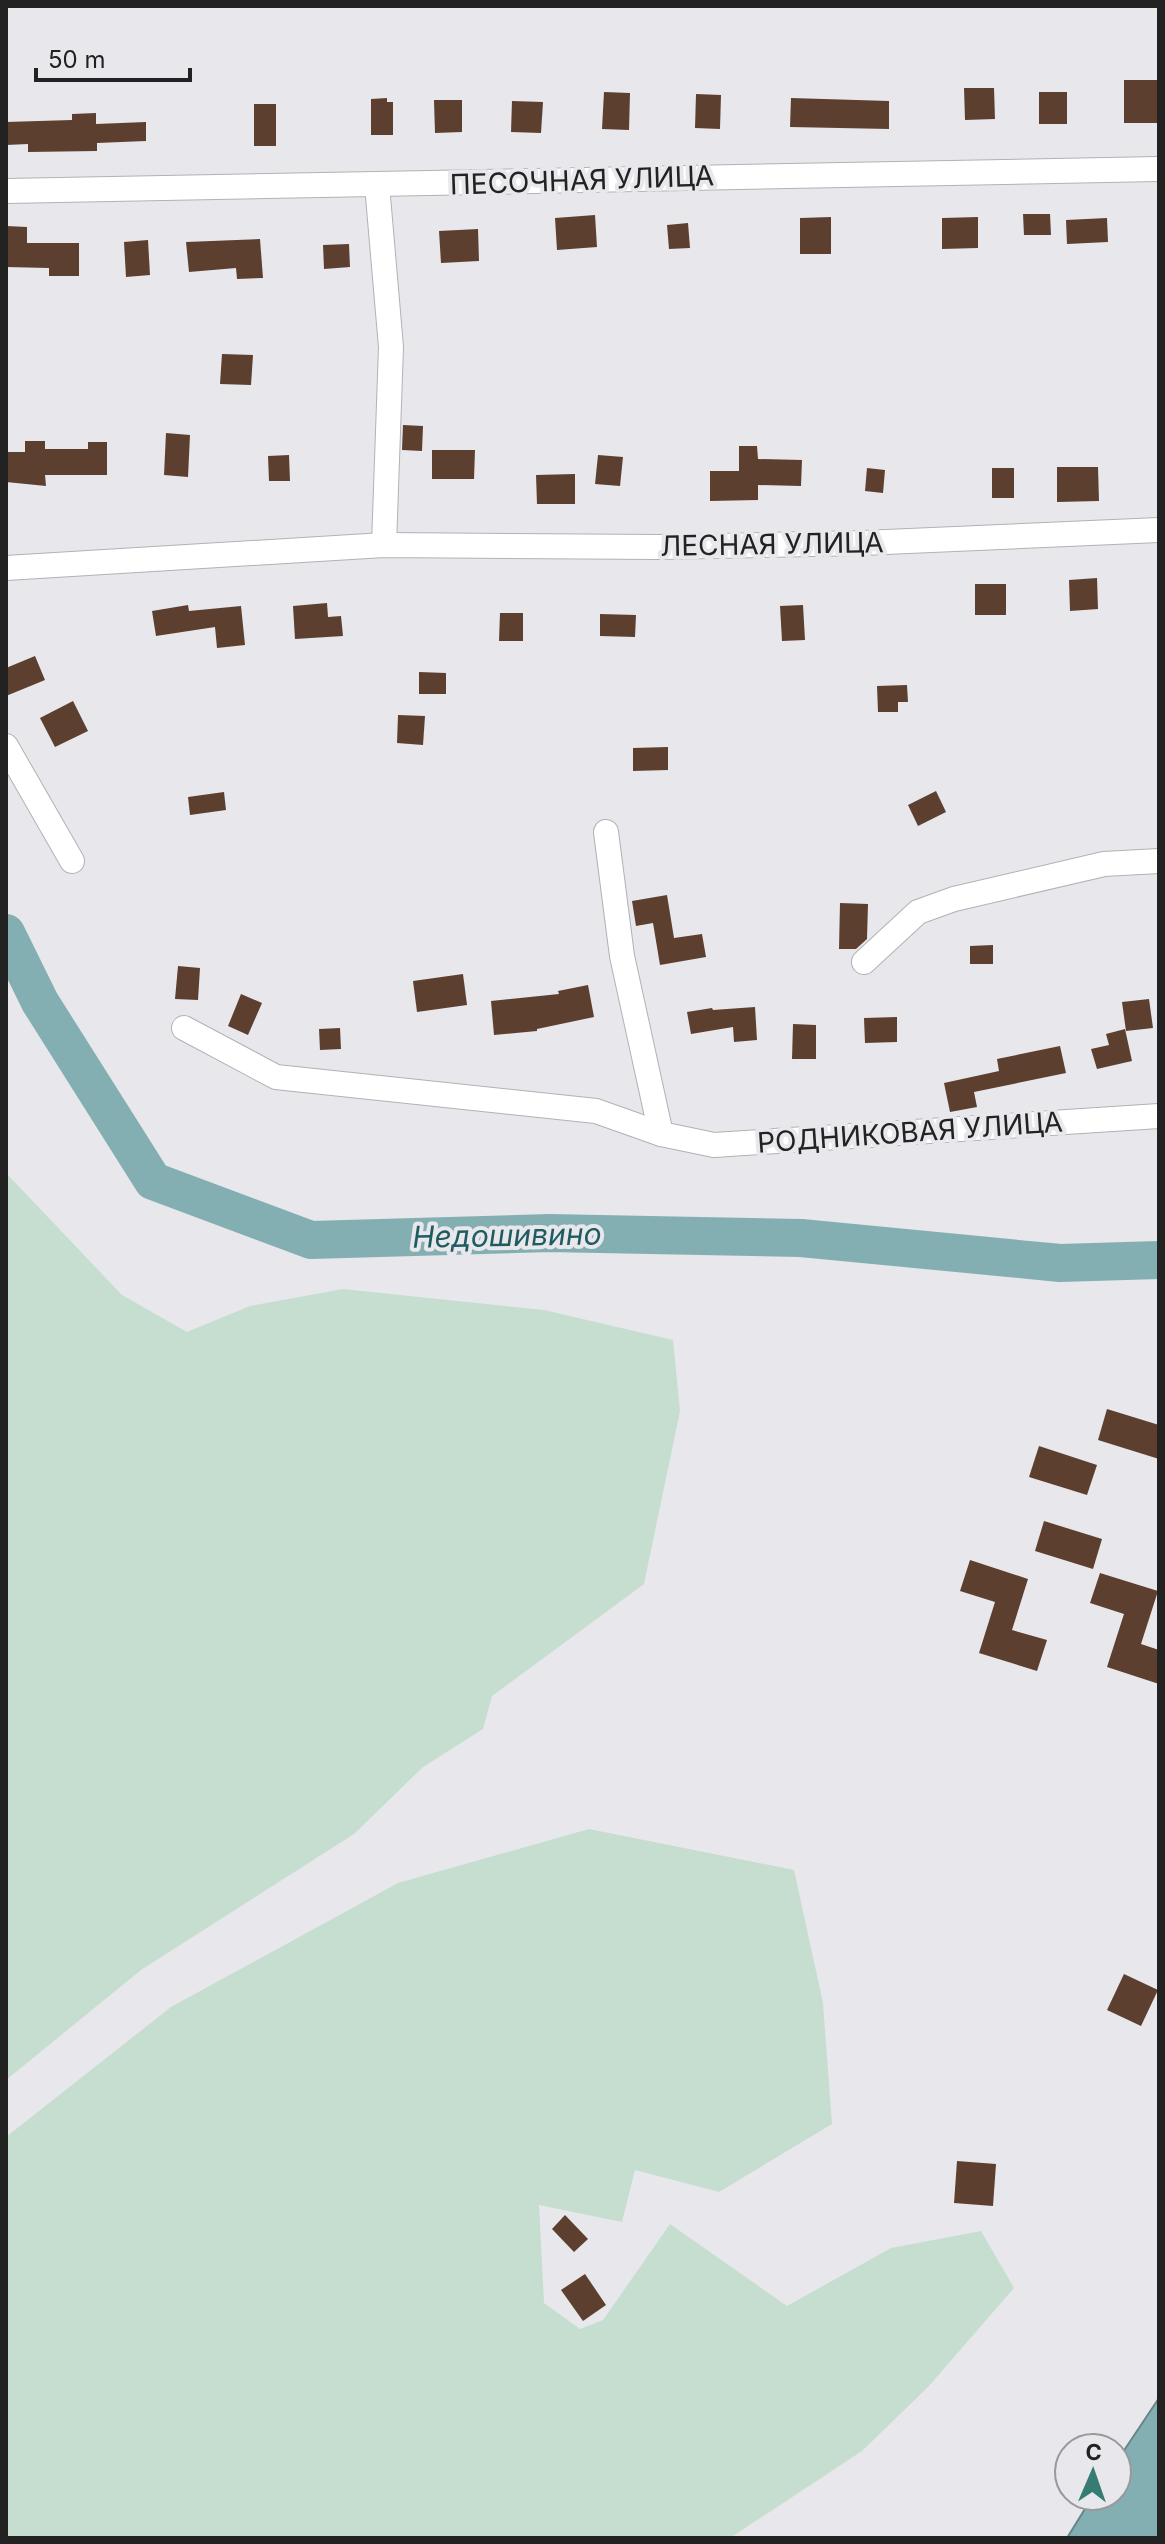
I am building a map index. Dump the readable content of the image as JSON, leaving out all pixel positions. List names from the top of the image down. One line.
{"streets":{"street":["ПЕСОЧНАЯ УЛИЦА","ЛЕСНАЯ УЛИЦА","РОДНИКОВАЯ УЛИЦА"]},"water":["Недошивино"],"scale_bar":"50 m","north":"top"}
